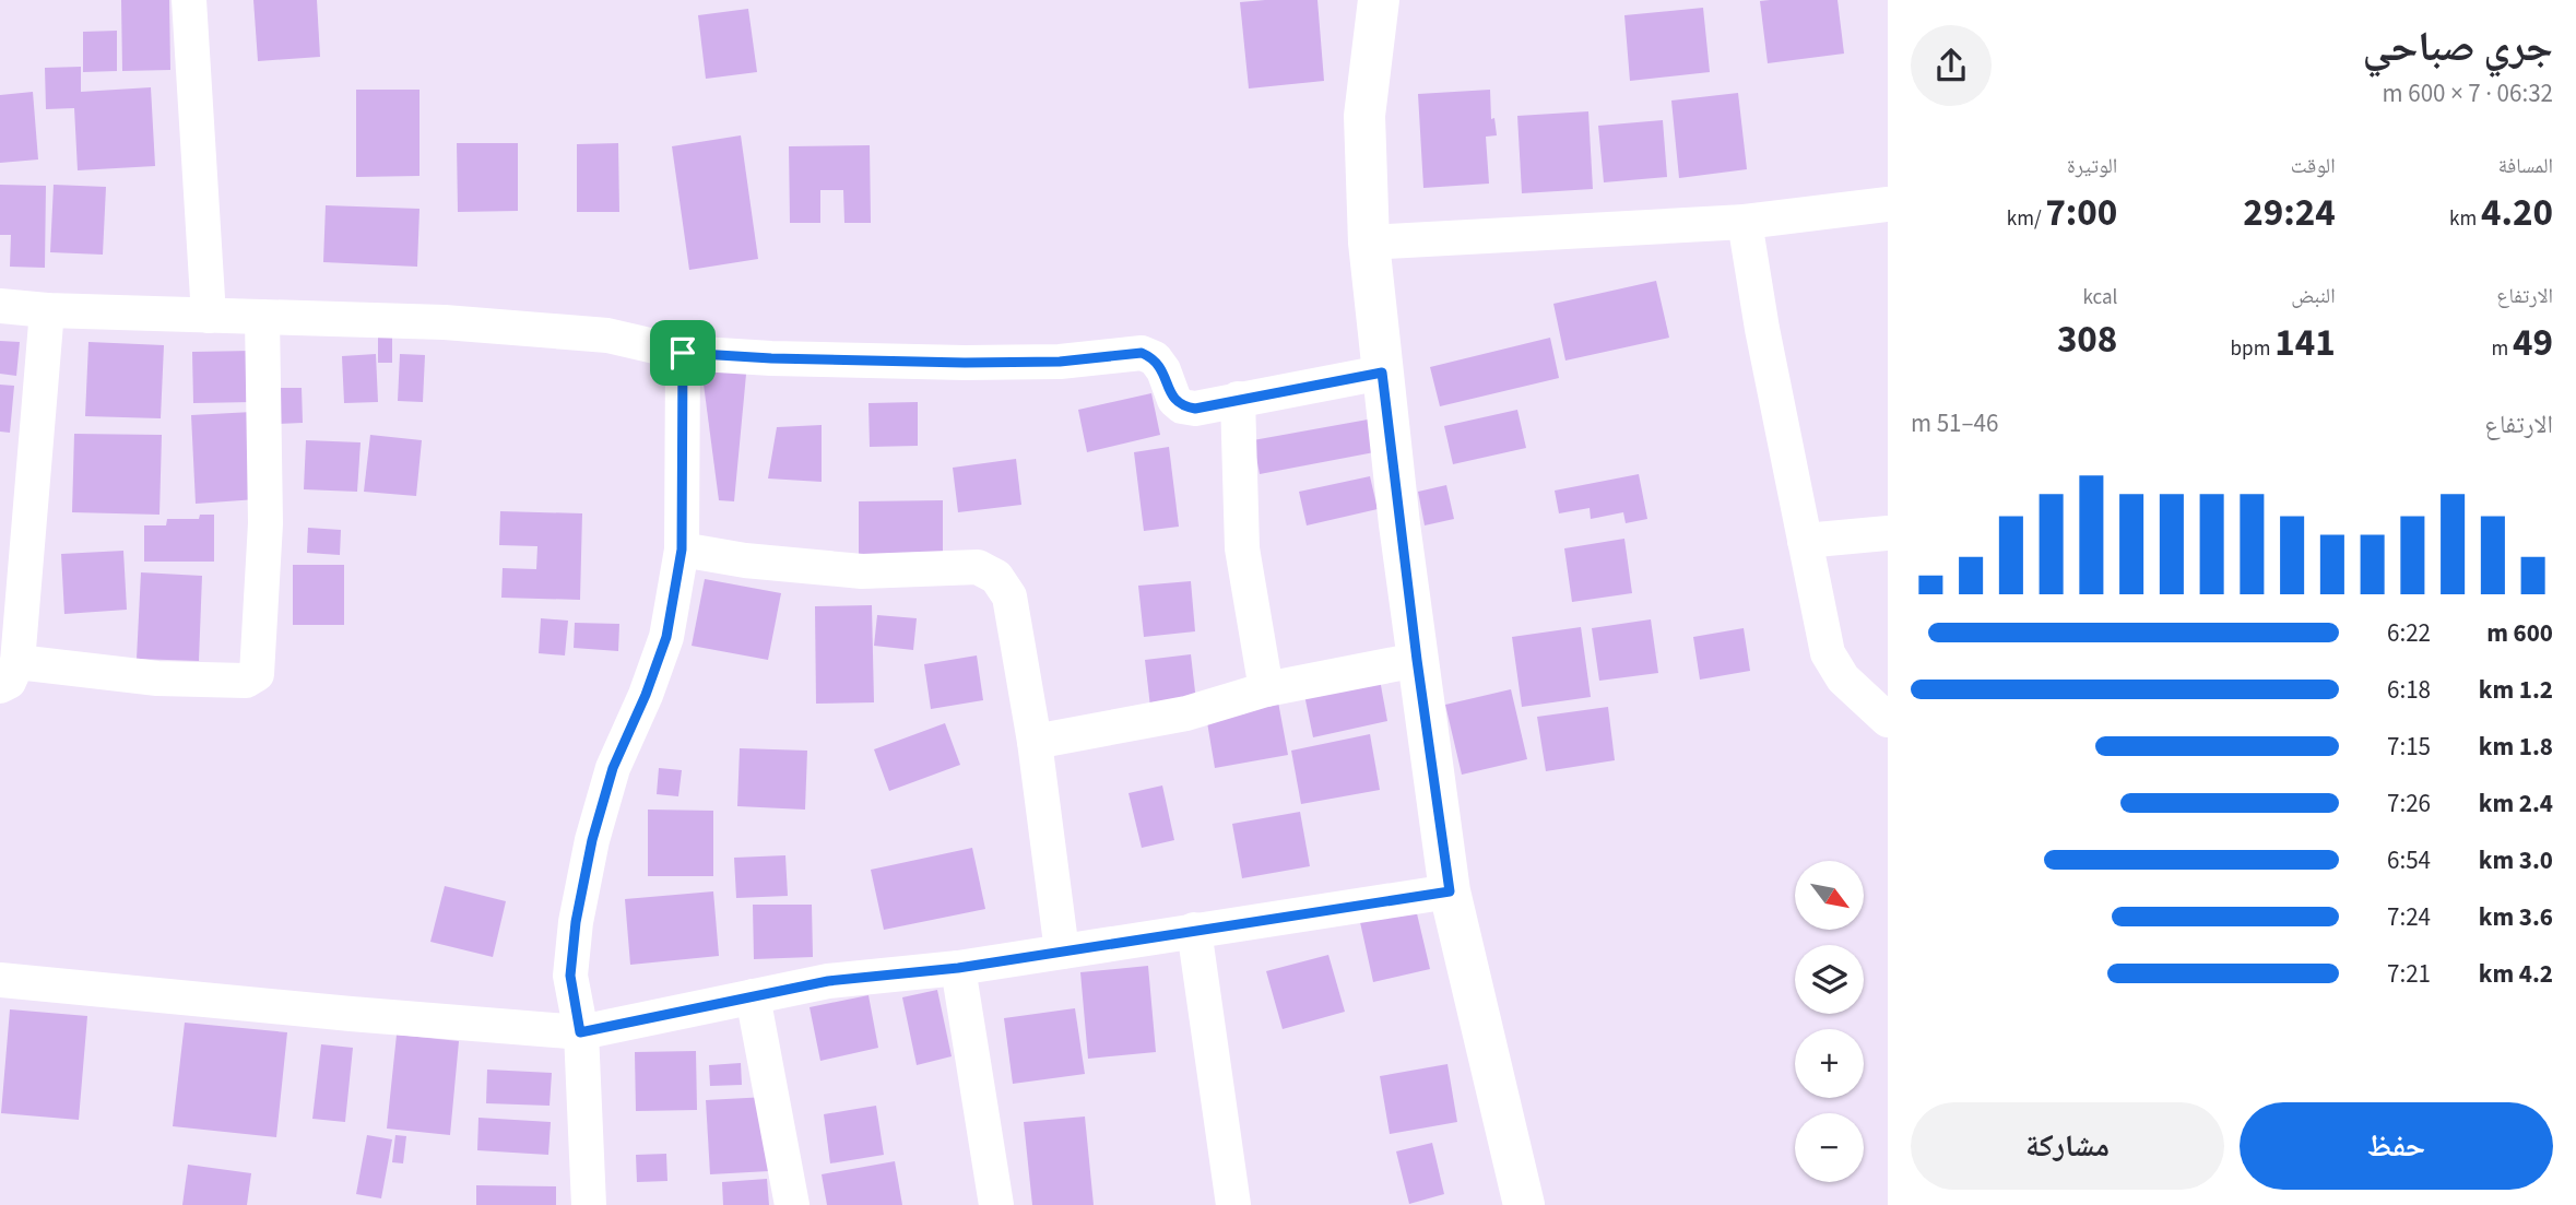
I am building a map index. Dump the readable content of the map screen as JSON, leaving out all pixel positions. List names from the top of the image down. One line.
{"north":"bottom right","page":{"heading":["جري صباحي","06:32 · 7 × 600 m"],"stats":[["المسافة","4.20 km"],["الوقت","29:24"],["الوتيرة","7:00 /km"],["الارتفاع","49 m"],["النبض","141 bpm"],["kcal","308"]],"chart":["الارتفاع","46–51 m"],"list":[{"name":"600 m","note":"6:22"},{"name":"1.2 km","note":"6:18"},{"name":"1.8 km","note":"7:15"},{"name":"2.4 km","note":"7:26"},{"name":"3.0 km","note":"6:54"},{"name":"3.6 km","note":"7:24"},{"name":"4.2 km","note":"7:21"}],"map_buttons":["+","−"],"buttons":["حفظ","مشاركة"]}}
